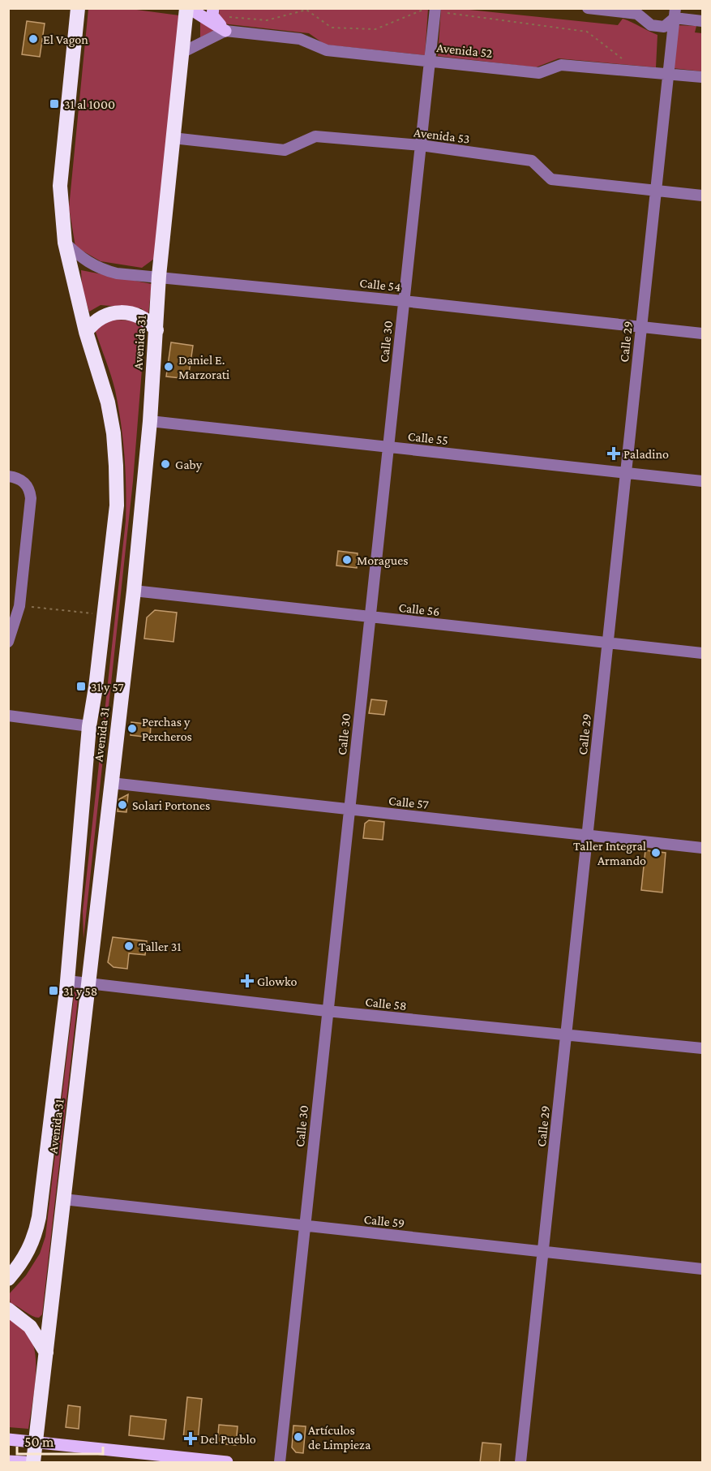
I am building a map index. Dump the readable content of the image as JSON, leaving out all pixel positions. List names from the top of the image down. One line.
{"streets":{"highway":["Avenida 31"],"main road":["Avenida 52"],"street":["Avenida 53","Calle 54","Calle 30","Calle 29","Calle 55","Calle 56","Calle 57","Calle 58","Calle 59"]},"crossings":[["Avenida 52","Calle 30"],["Avenida 52","Calle 29"],["Avenida 52","Avenida 31"],["Avenida 53","Calle 30"],["Avenida 53","Calle 29"],["Avenida 53","Avenida 31"],["Calle 54","Calle 30"],["Calle 54","Calle 29"],["Calle 54","Avenida 31"],["Calle 30","Calle 55"],["Calle 30","Calle 56"],["Calle 30","Calle 57"],["Calle 30","Calle 58"],["Calle 30","Calle 59"],["Calle 29","Calle 55"],["Calle 29","Calle 56"],["Calle 29","Calle 57"],["Calle 29","Calle 58"],["Calle 29","Calle 59"],["Avenida 31","Calle 55"],["Avenida 31","Calle 56"],["Avenida 31","Calle 57"],["Avenida 31","Calle 58"],["Avenida 31","Calle 59"]],"places":{"other":["El Vagon","Daniel E. Marzorati","Gaby","Moragues","Perchas y Percheros","Solari Portones","Taller Integral Armando","Taller 31","Artículos de Limpieza"],"transit":["31 al 1000","31 y 57","31 y 58"],"health":["Paladino","Glowko","Del Pueblo"]},"scale_bar":"50 m"}
